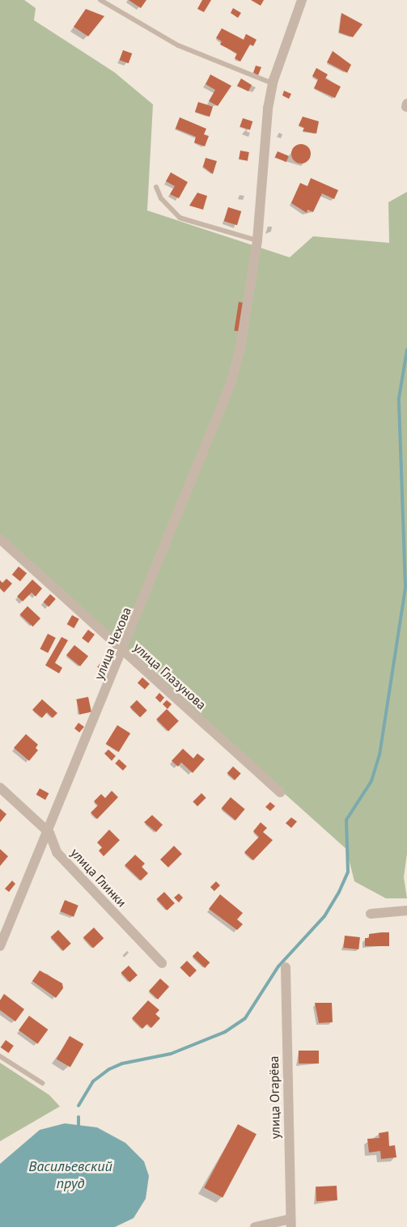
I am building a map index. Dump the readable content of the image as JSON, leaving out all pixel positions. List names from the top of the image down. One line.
{"streets":{"street":["улица Чехова","улица Глазунова","улица Глинки","улица Огарёва"]},"crossings":[["улица Чехова","улица Глазунова"],["улица Чехова","улица Глинки"]],"water":["Васильевский пруд"]}
